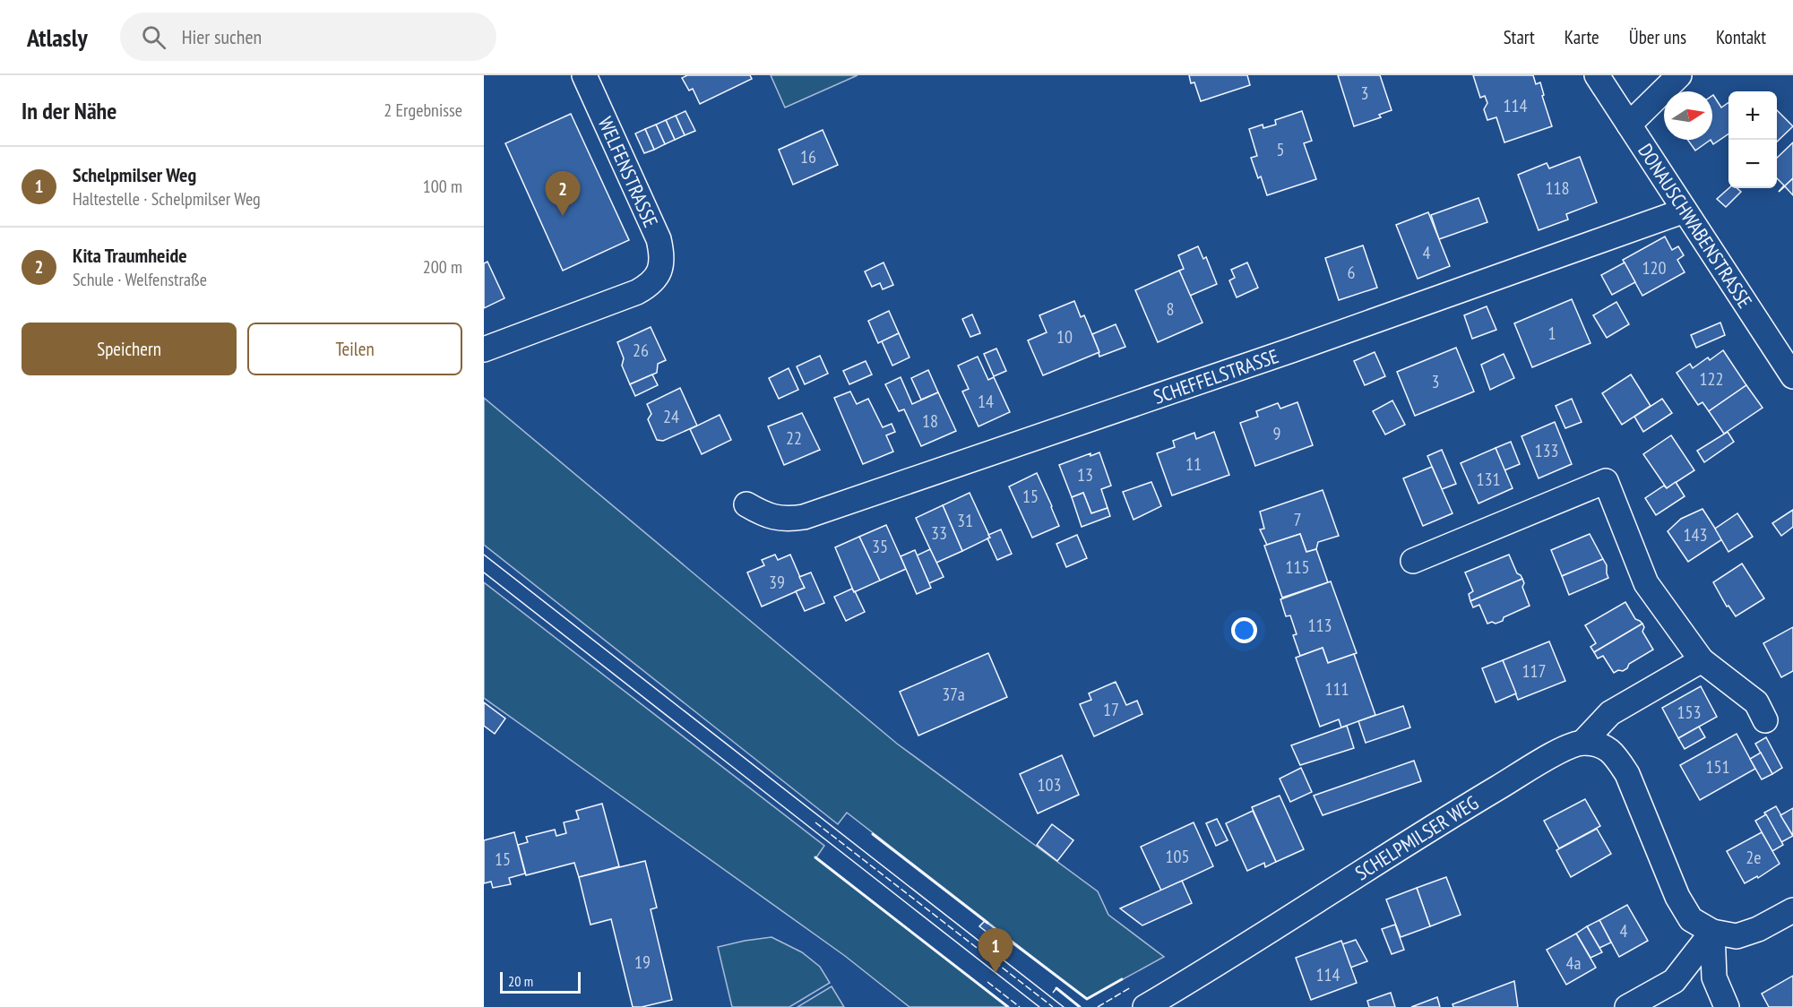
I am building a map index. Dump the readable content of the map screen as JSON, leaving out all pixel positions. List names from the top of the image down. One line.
{"streets":{"street":["WELFENSTRASSE","DONAUSCHWABENSTRASSE","SCHEFFELSTRASSE","SCHELPMILSER WEG"]},"crossings":[["DONAUSCHWABENSTRASSE","SCHEFFELSTRASSE"]],"house_numbers":["3","114","5","16","118","4","120","6","8","1","10","26","122","3","14","24","18","9","22","133","11","13","131","15","7","31","33","143","35","115","39","113","117","111","37a","17","153","151","103","105","2e","15","4","19","4a","114"],"scale_bar":"20 m","north":"right","page":{"header":"Atlasly","search":"Hier suchen","nav":["Start","Karte","Über uns","Kontakt"],"heading":["In der Nähe","2 Ergebnisse"],"map_buttons":["+","−"],"list":[{"mark":"1","name":"Schelpmilser Weg","note":"Haltestelle · Schelpmilser Weg","value":"100 m"},{"mark":"2","name":"Kita Traumheide","note":"Schule · Welfenstraße","value":"200 m"}],"pins":["2","1"],"buttons":["Speichern","Teilen"],"scale":"20 m"}}
